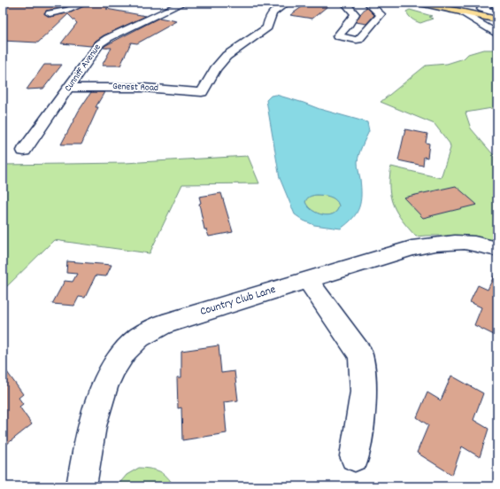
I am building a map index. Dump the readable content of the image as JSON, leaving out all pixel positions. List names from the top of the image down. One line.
{"streets":{"street":["Cunniff Avenue","Genest Road","Country Club Lane"]},"crossings":[["Cunniff Avenue","Genest Road"]]}
